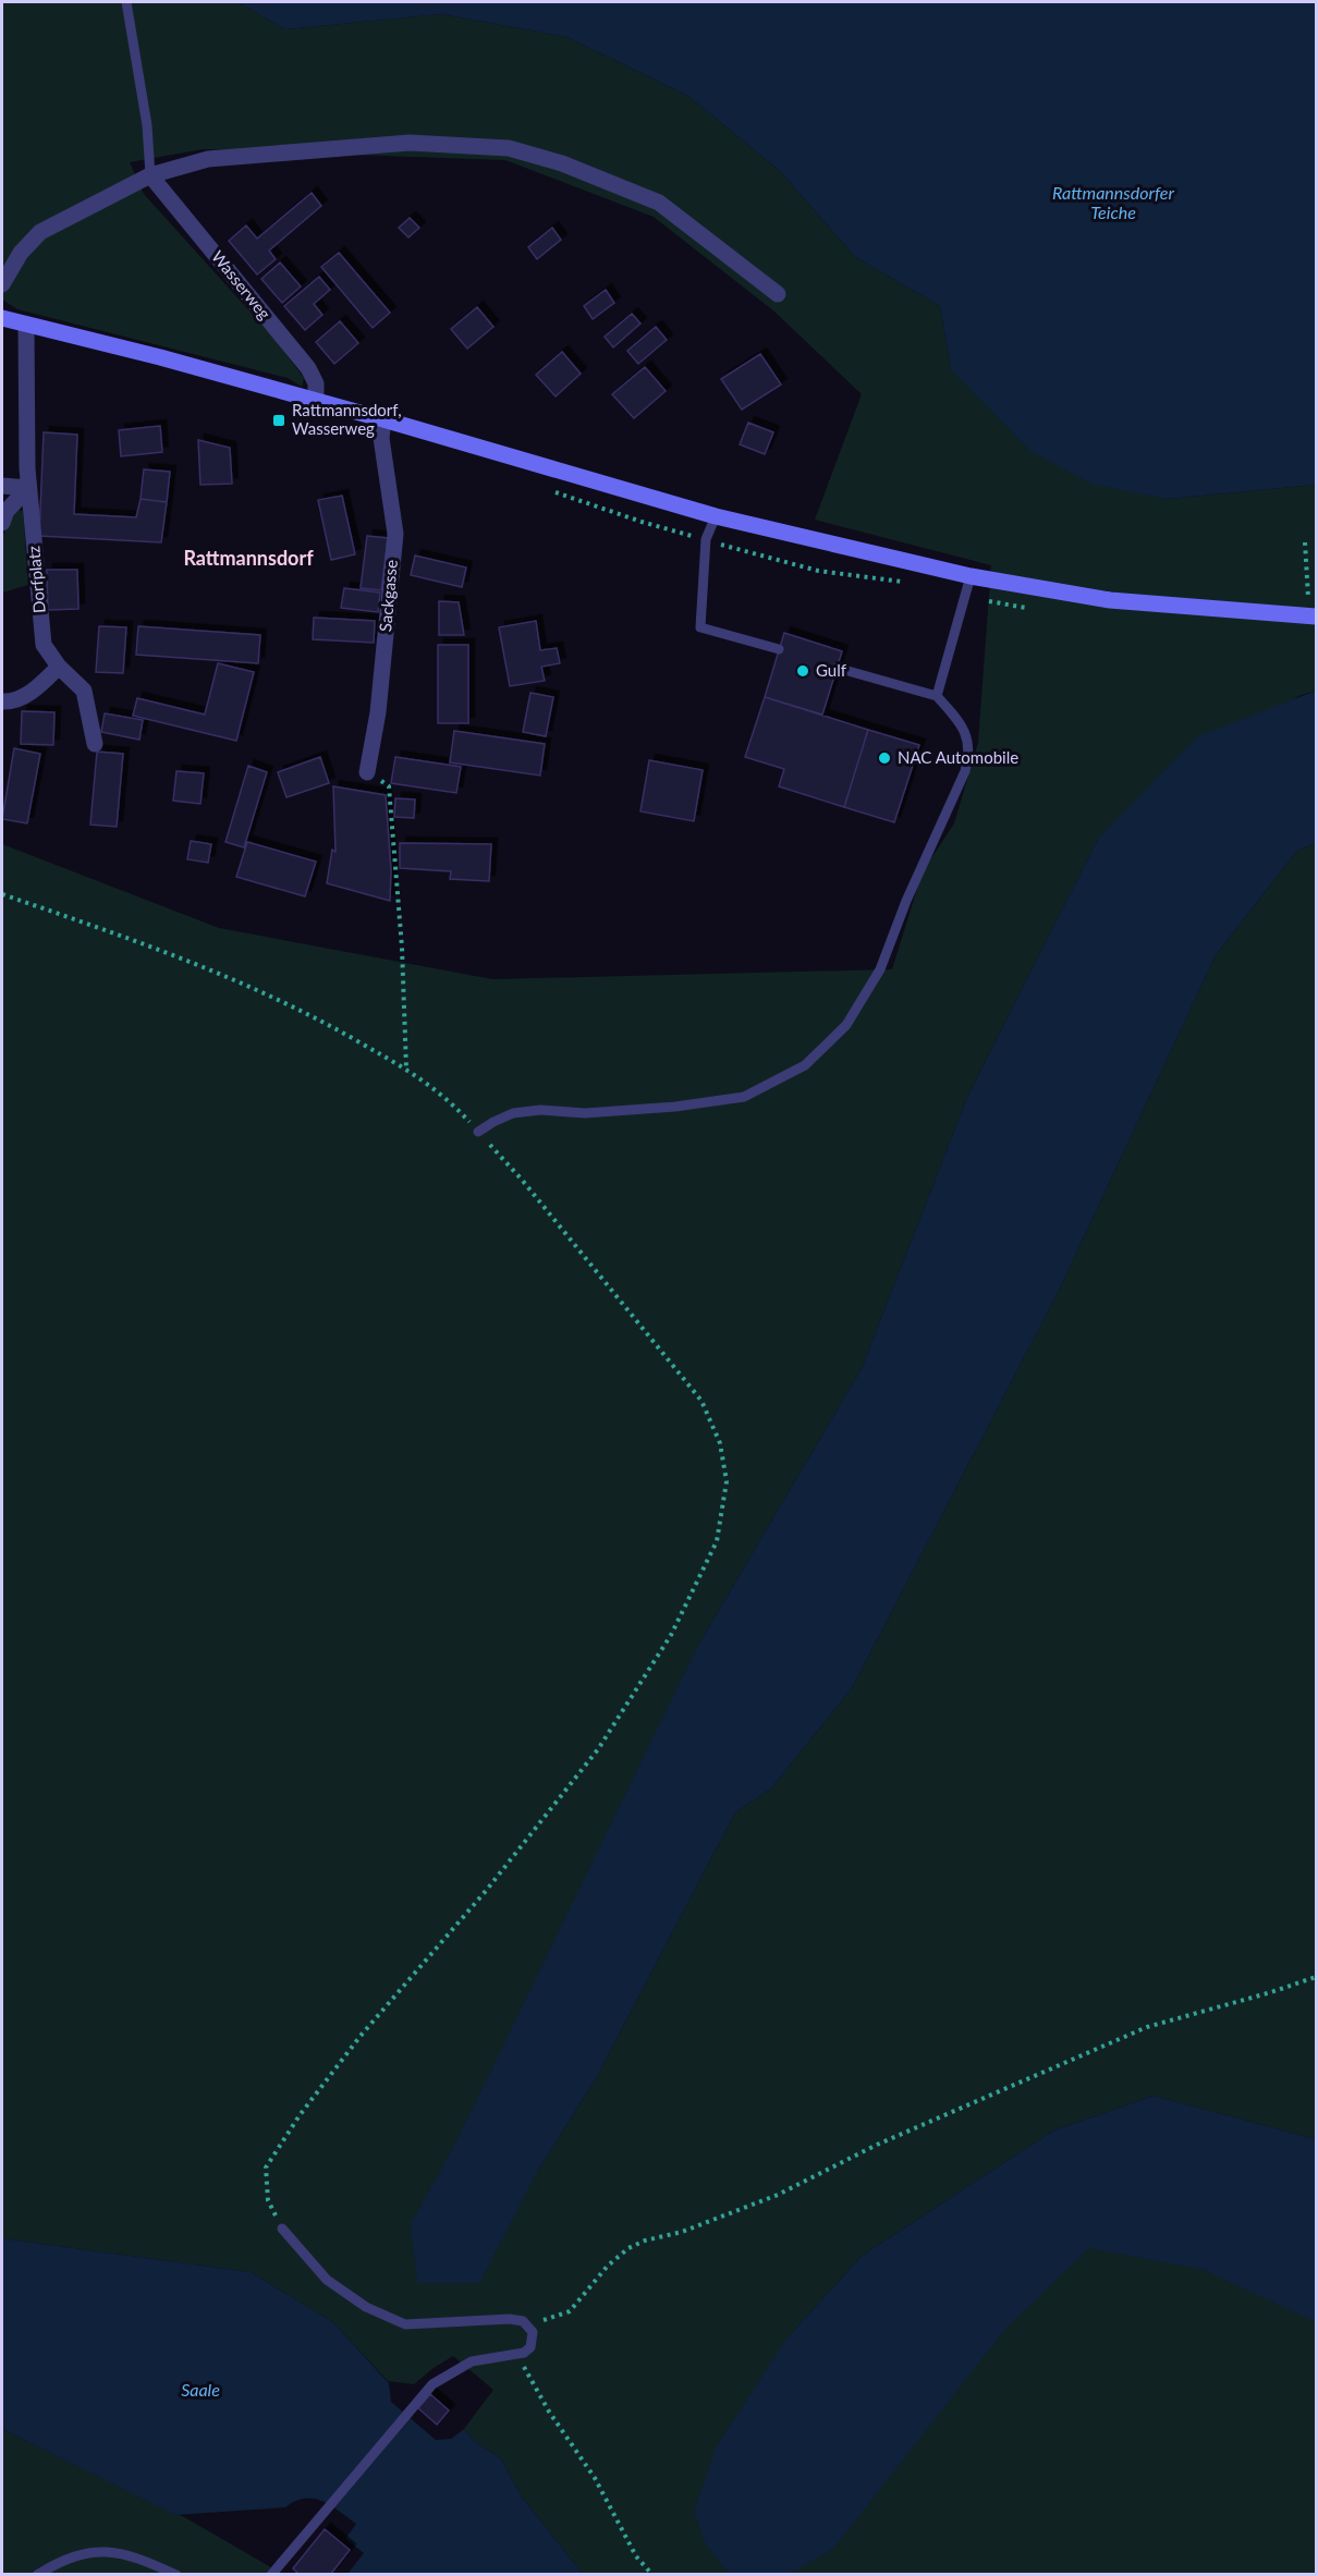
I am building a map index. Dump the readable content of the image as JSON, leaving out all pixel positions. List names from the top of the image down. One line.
{"streets":{"street":["Wasserweg","Dorfplatz","Sackgasse"]},"districts":["Rattmannsdorf"],"water":["Rattmannsdorfer Teiche","Saale"],"places":{"transit":["Rattmannsdorf, Wasserweg"],"other":["Gulf","NAC Automobile"]}}
